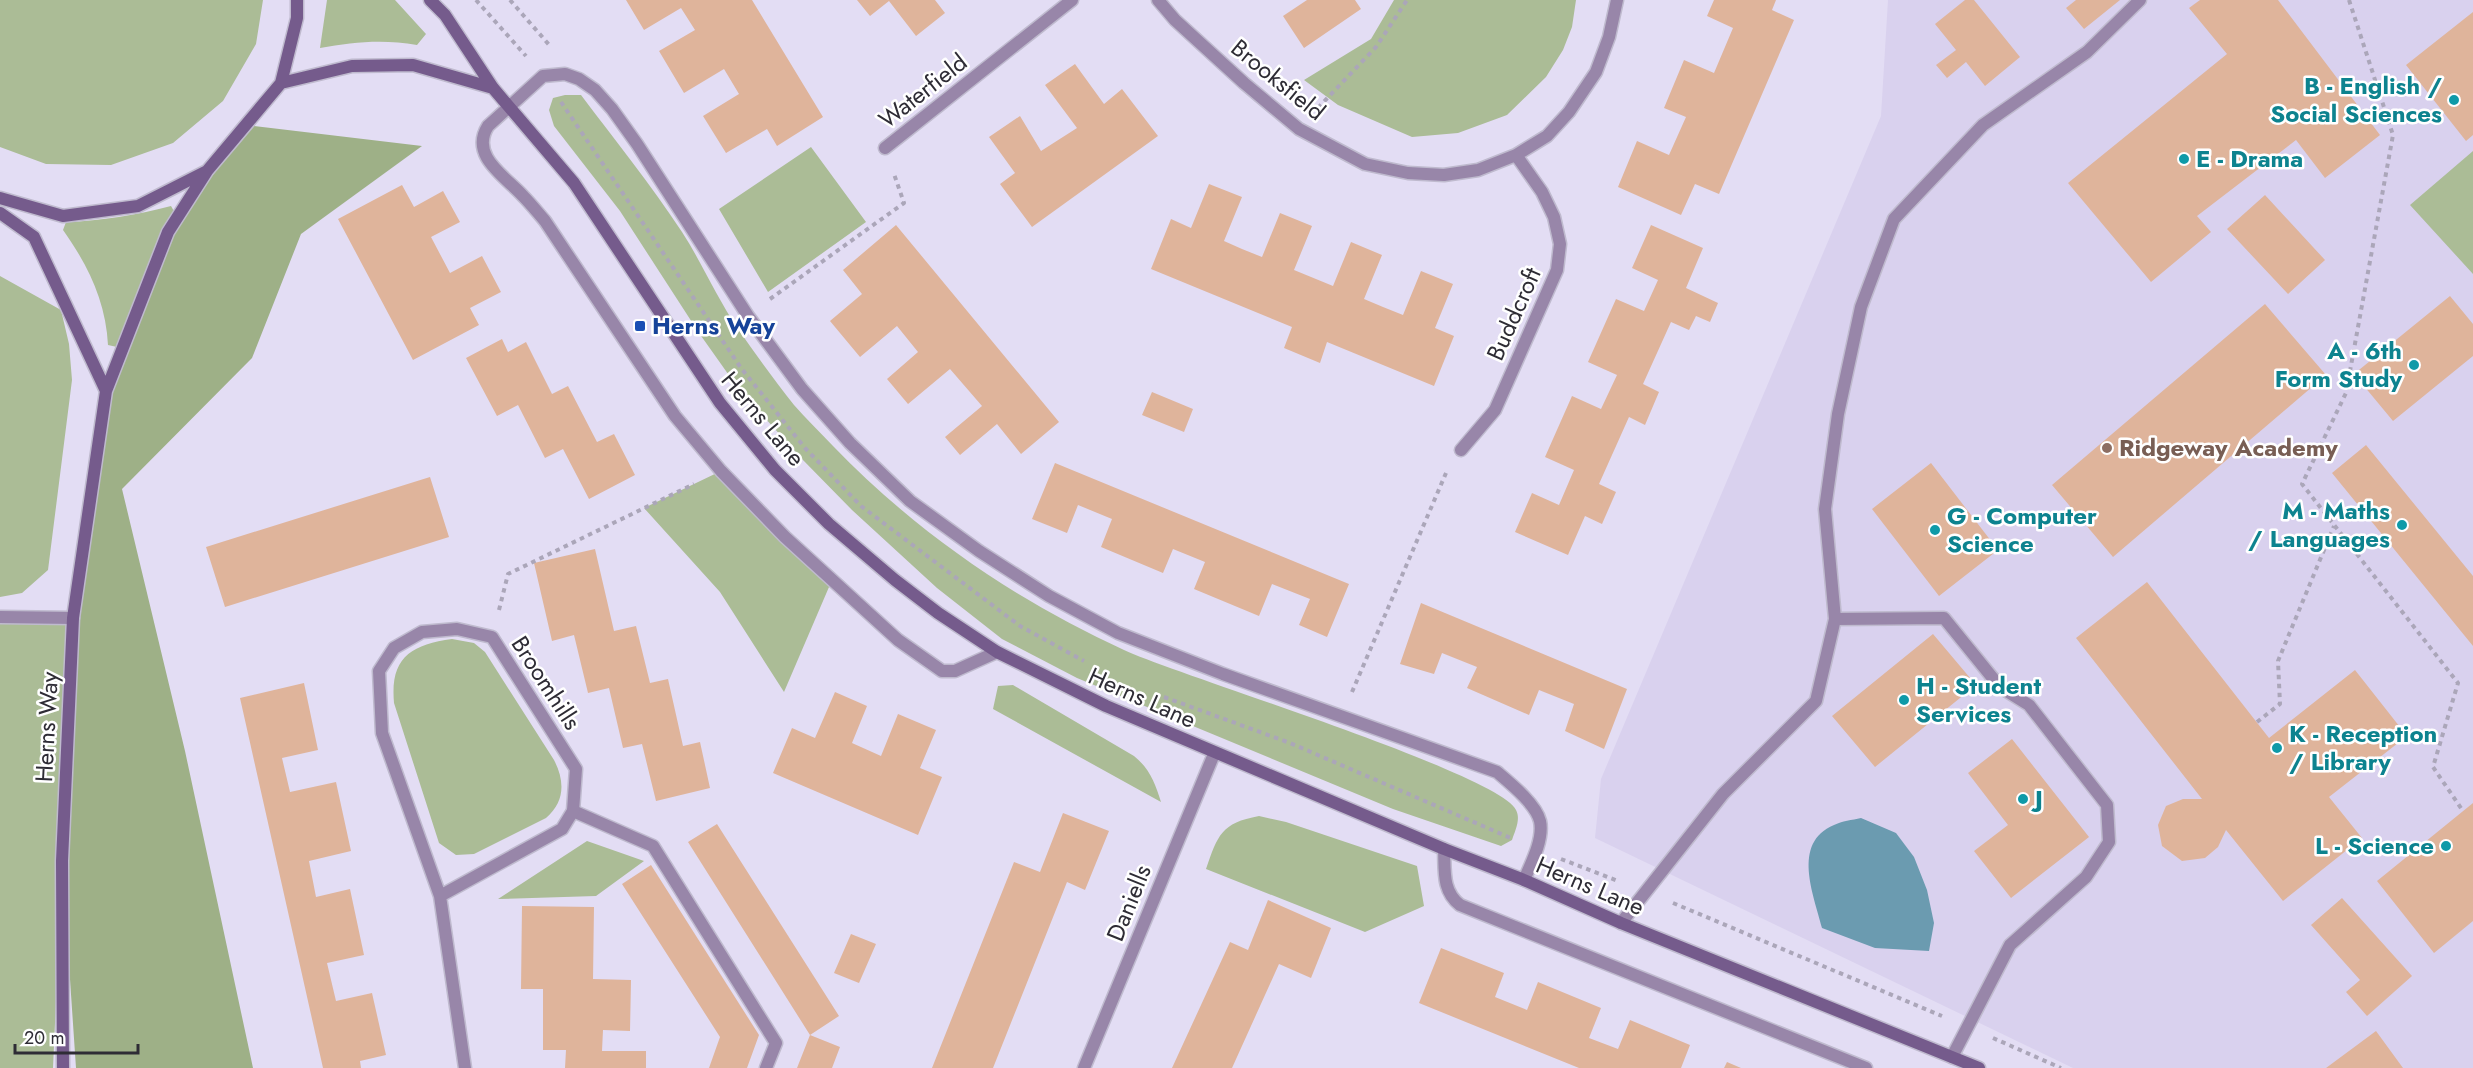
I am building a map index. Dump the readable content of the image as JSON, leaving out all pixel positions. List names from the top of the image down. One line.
{"streets":{"street":["Brooksfield","Waterfield","Buddcroft","Herns Lane","Broomhills","Herns Way","Daniells"]},"crossings":[["Brooksfield","Buddcroft"],["Herns Lane","Daniells"]],"places":{"other":["B - English / Social Sciences","E - Drama","A - 6th Form Study","Ridgeway Academy","M - Maths / Languages","G - Computer Science","H - Student Services","K - Reception / Library","J","L - Science"],"transit":["Herns Way"]},"scale_bar":"20 m"}
